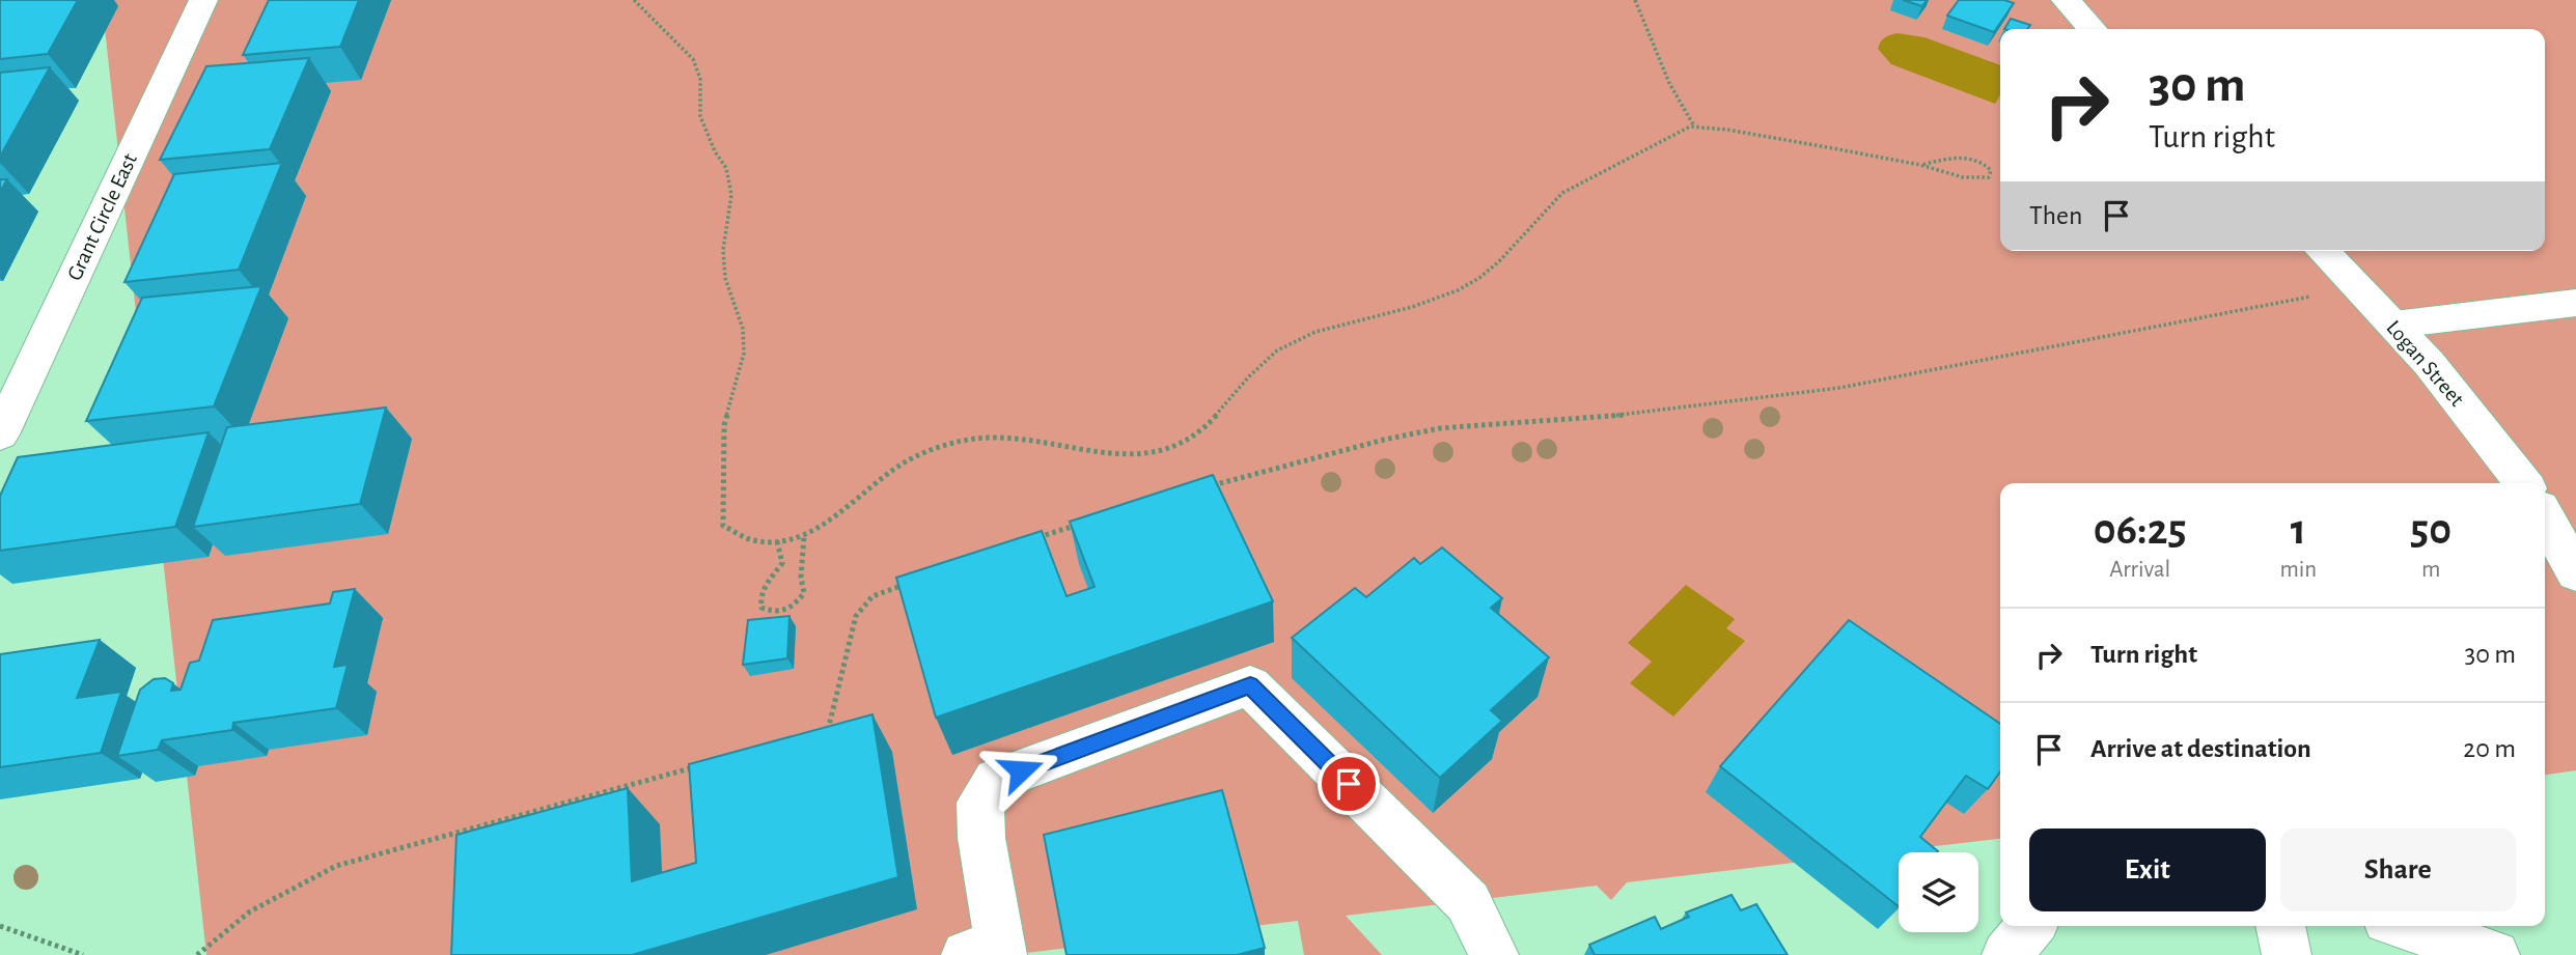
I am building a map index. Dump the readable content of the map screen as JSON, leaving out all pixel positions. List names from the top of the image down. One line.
{"streets":{"street":["Grant Circle East","Logan Street"]},"page":{"turn":["30 m","Turn right"],"then":"Then","eta":["06:25","Arrival","1","min","50","m"],"list":[{"name":"Turn right","value":"30 m"},{"name":"Arrive at destination","value":"20 m"}],"buttons":["Exit","Share"]}}
